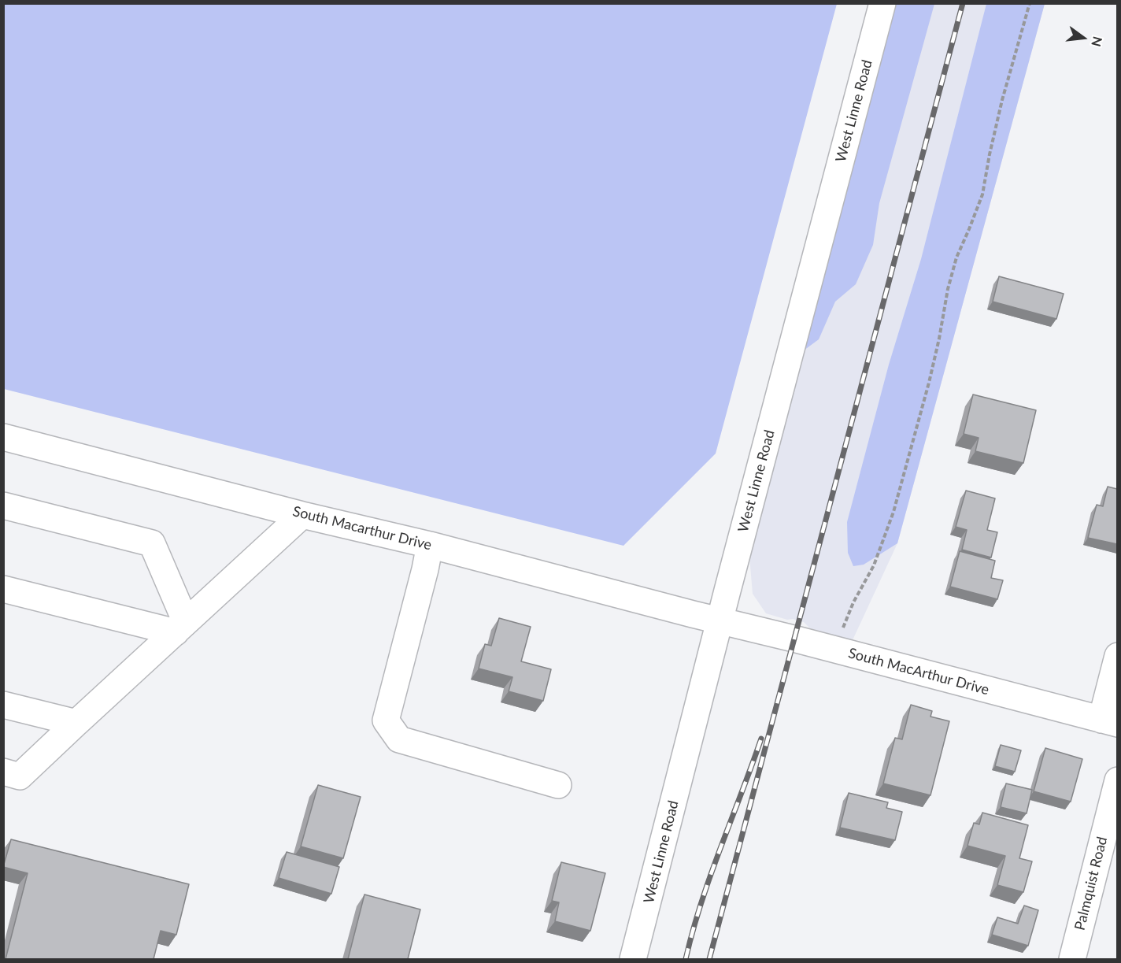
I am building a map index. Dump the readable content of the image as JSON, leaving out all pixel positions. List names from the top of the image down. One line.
{"streets":{"street":["West Linne Road","South Macarthur Drive","South MacArthur Drive","Palmquist Road"]},"crossings":[["West Linne Road","South Macarthur Drive"],["West Linne Road","South MacArthur Drive"],["South Macarthur Drive","South MacArthur Drive"]],"north":"right"}
